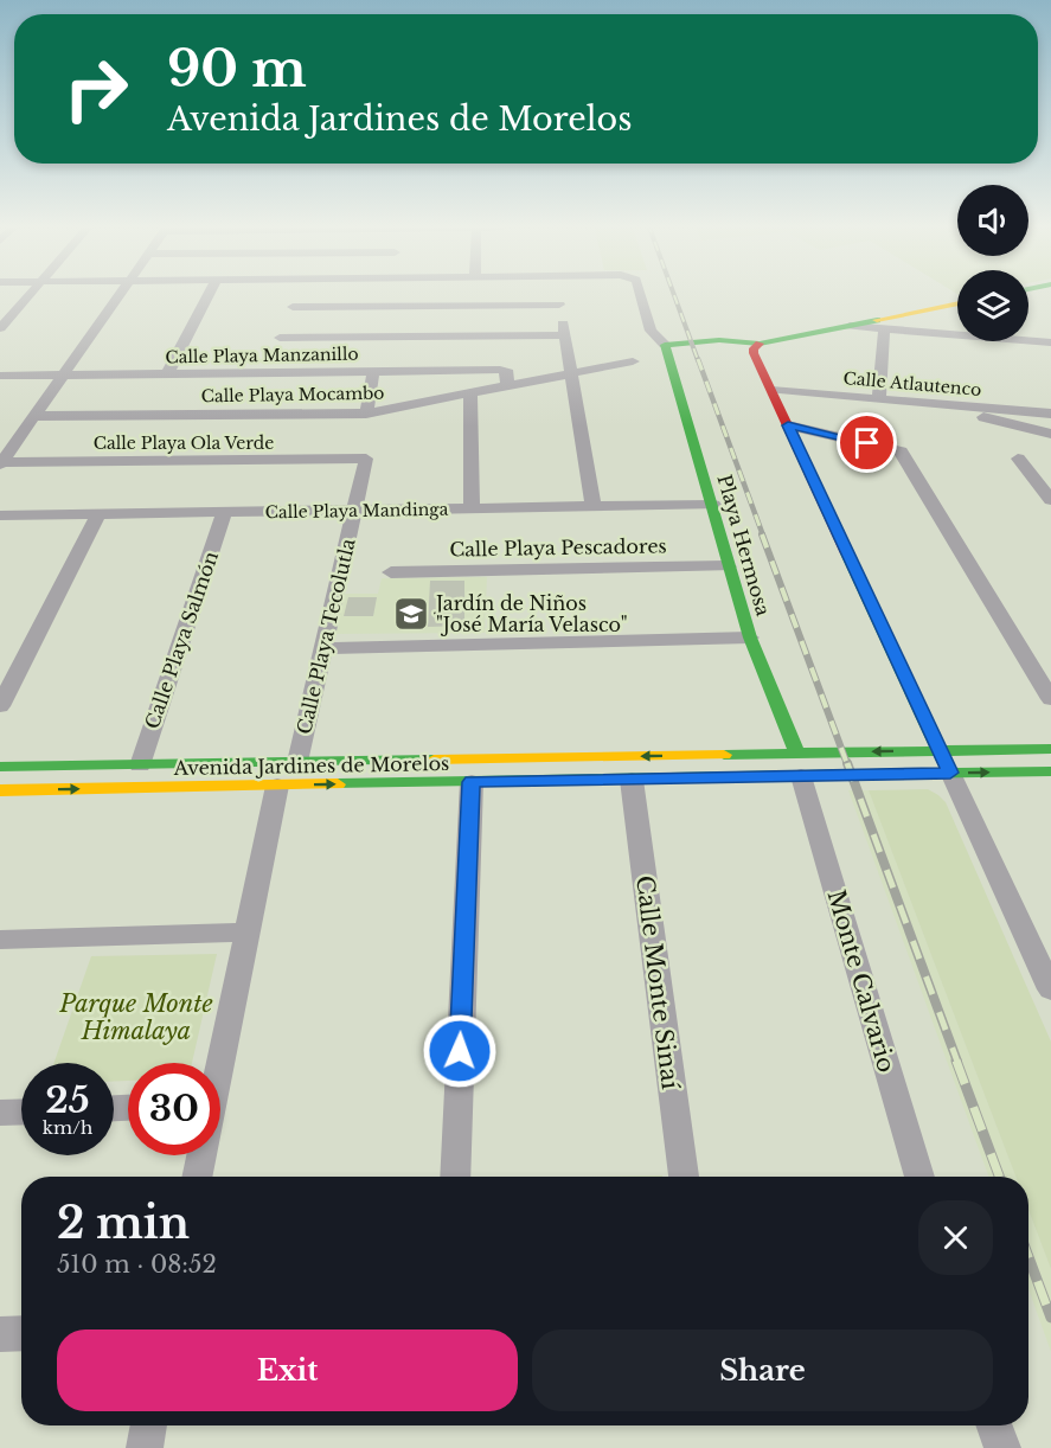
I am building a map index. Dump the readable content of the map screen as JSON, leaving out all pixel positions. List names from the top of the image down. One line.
{"streets":{"main road":["Playa Hermosa","Avenida Jardines de Morelos"],"street":["Calle Playa Manzanillo","Calle Atlautenco","Calle Playa Mocambo","Calle Playa Ola Verde","Calle Playa Mandinga","Calle Playa Pescadores","Calle Playa Tecolutla","Calle Playa Salmón","Monte Calvario","Calle Monte Sinaí"]},"crossings":[["Calle Playa Manzanillo","Calle Playa Mocambo"],["Calle Playa Ola Verde","Calle Playa Tecolutla"],["Calle Playa Mandinga","Playa Hermosa"],["Calle Playa Mandinga","Calle Playa Tecolutla"],["Calle Playa Mandinga","Calle Playa Salmón"],["Playa Hermosa","Calle Playa Pescadores"],["Playa Hermosa","Avenida Jardines de Morelos"],["Playa Hermosa","Monte Calvario"],["Calle Playa Tecolutla","Avenida Jardines de Morelos"],["Calle Playa Salmón","Avenida Jardines de Morelos"],["Avenida Jardines de Morelos","Monte Calvario"],["Avenida Jardines de Morelos","Calle Monte Sinaí"]],"parks":["Parque Monte Himalaya"],"places":{"school or university":["Jardín de Niños \"José María Velasco\""]},"page":{"turn":["90 m","Avenida Jardines de Morelos"],"speed":"25 km/h","limit":"30","heading":["2 min","510 m · 08:52"],"buttons":["Exit","Share"]}}
